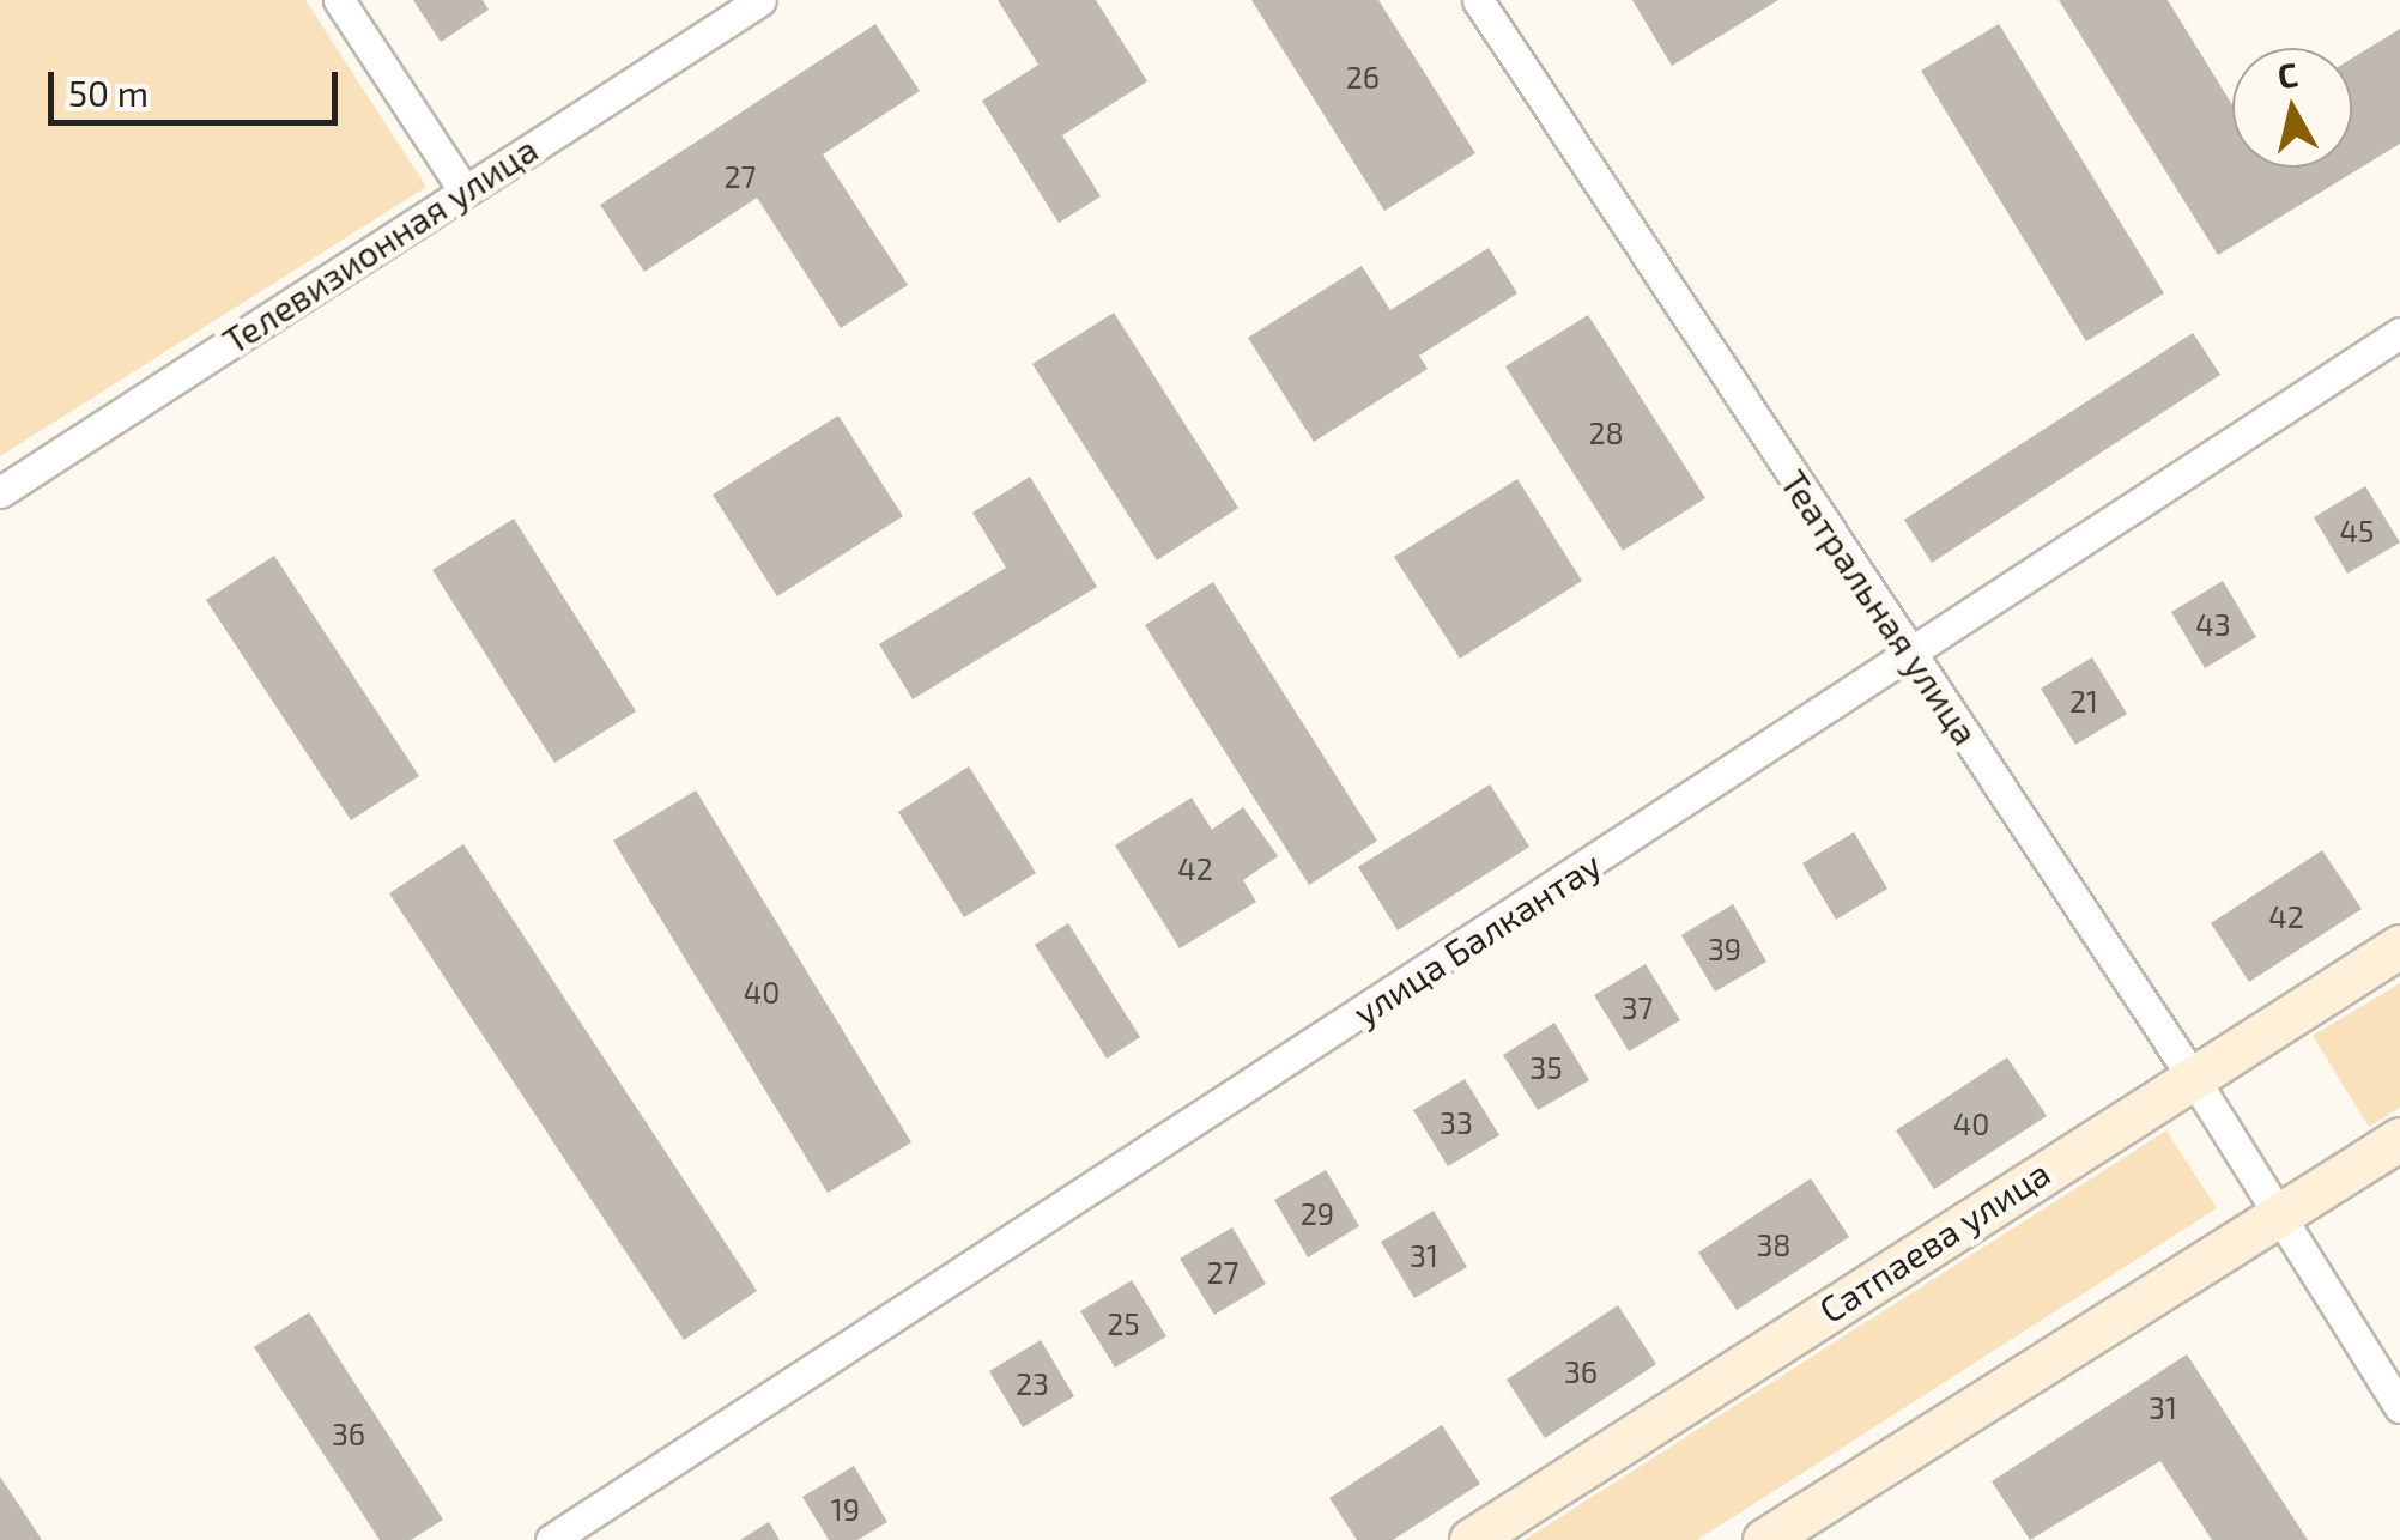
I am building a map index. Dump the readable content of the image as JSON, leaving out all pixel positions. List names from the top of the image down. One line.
{"streets":{"main road":["Сатпаева улица"],"street":["Телевизионная улица","Театральная улица","улица Балкантау"]},"crossings":[["Театральная улица","улица Балкантау"],["Театральная улица","Сатпаева улица"]],"house_numbers":["26","27","28","45","43","21","42","42","39","40","37","35","33","40","29","38","31","27","25","36","23","31","36","19"],"scale_bar":"50 m","north":"top"}
